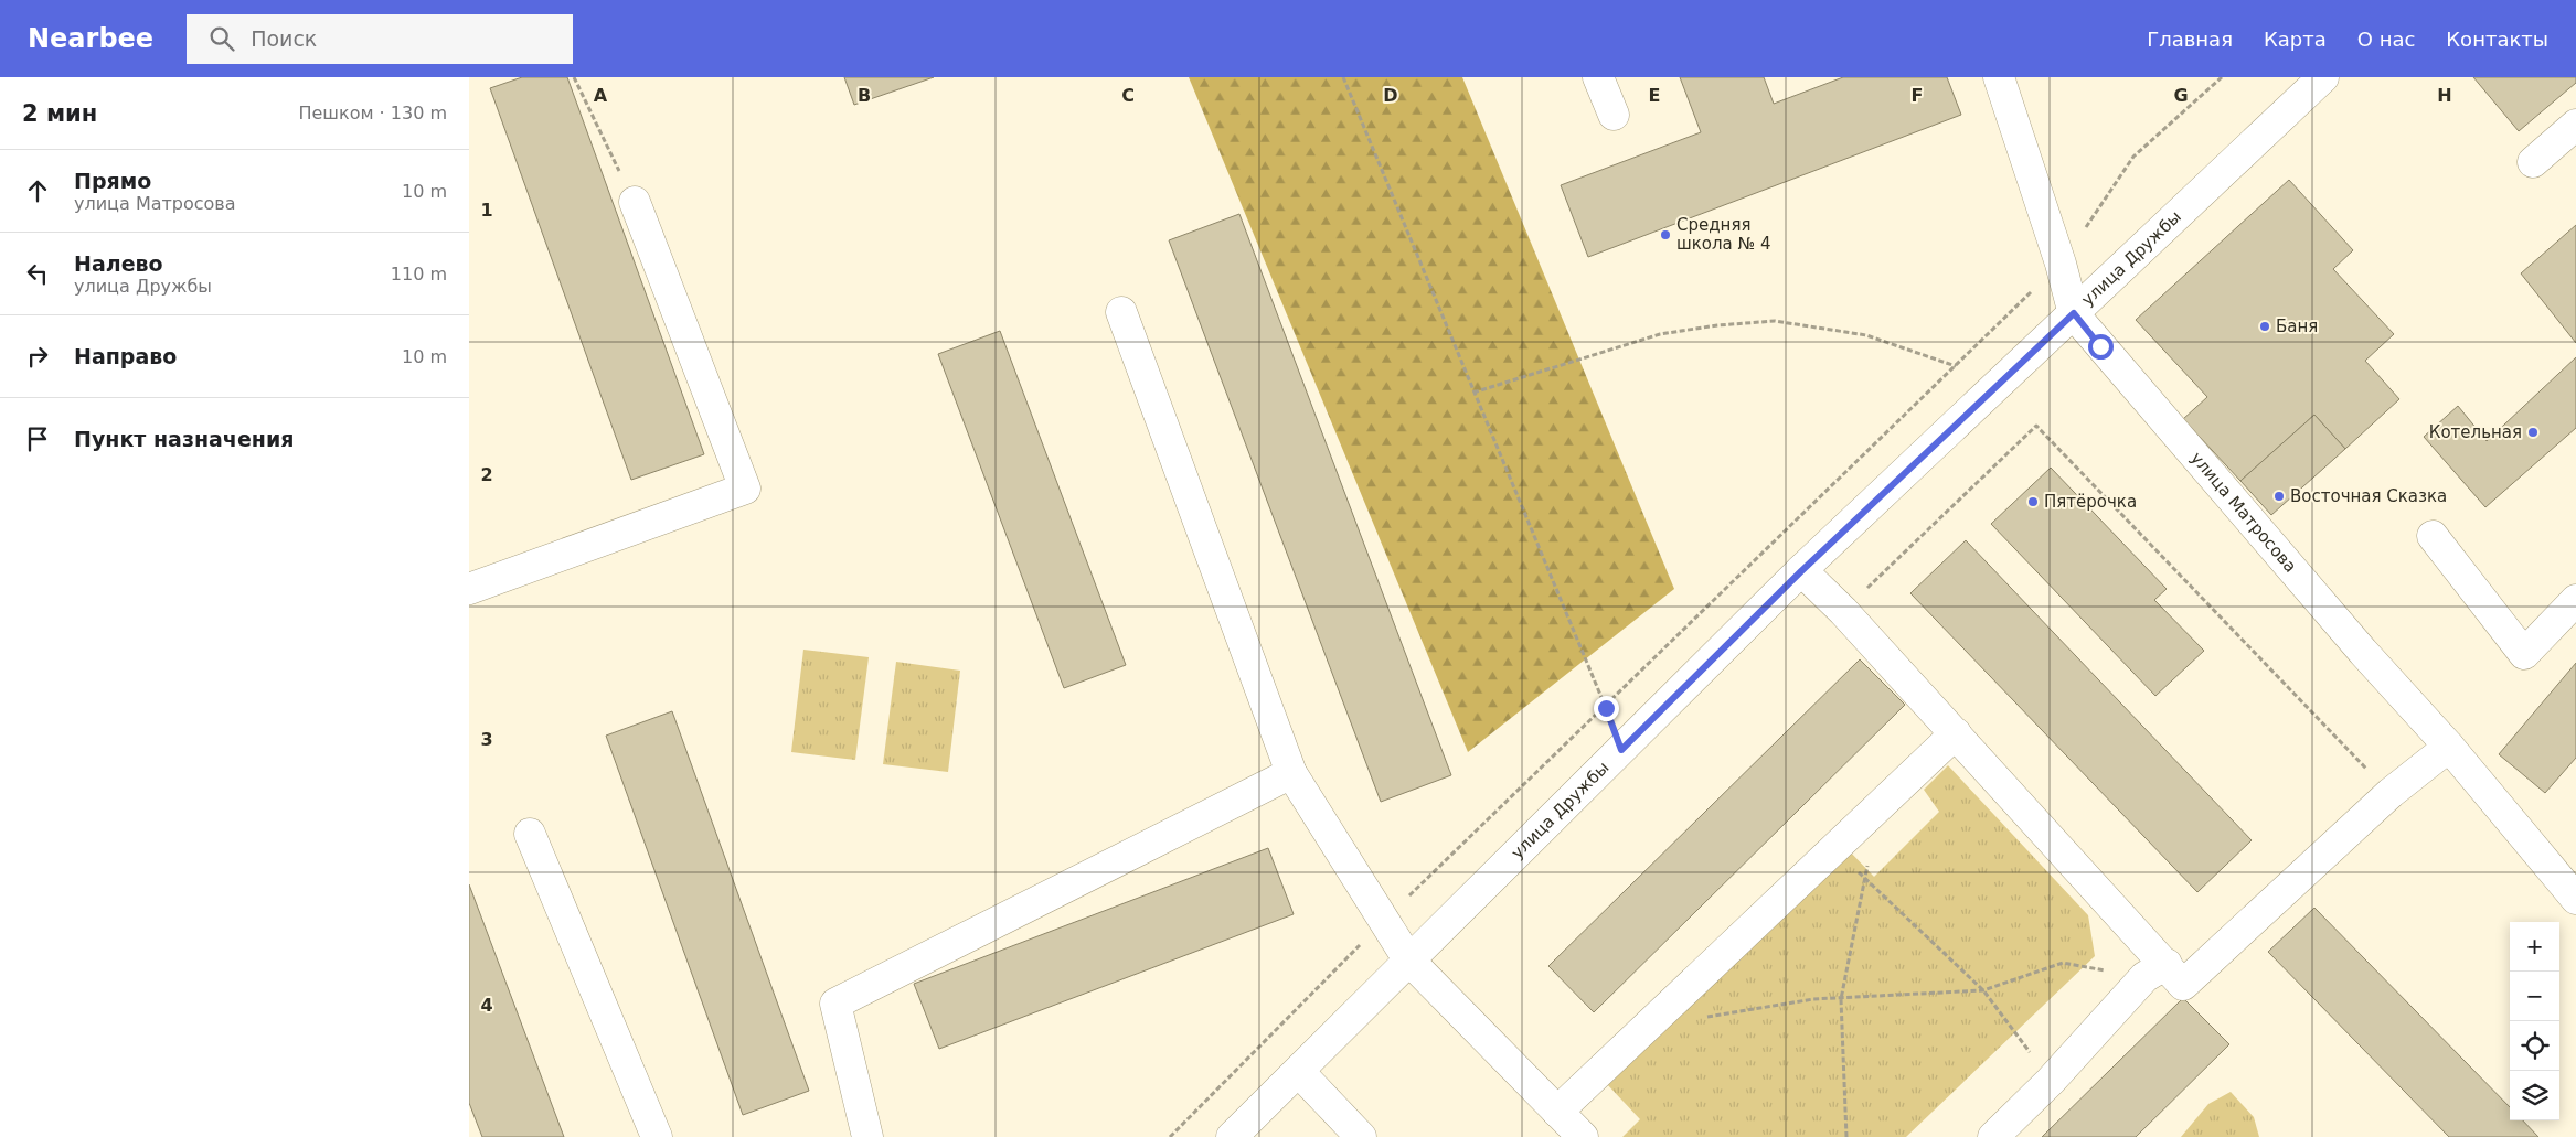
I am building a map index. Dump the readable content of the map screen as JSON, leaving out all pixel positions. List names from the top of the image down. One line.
{"streets":{"street":["улица Дружбы","улица Матросова"]},"crossings":[["улица Дружбы","улица Матросова"]],"places":["Средняя школа № 4","Баня","Котельная","Восточная Сказка","Пятёрочка"],"page":{"header":"Nearbee","search":"Поиск","nav":["Главная","Карта","О нас","Контакты"],"heading":["2 мин","Пешком · 130 m"],"list":[["Прямо","улица Матросова","10 m"],["Налево","улица Дружбы","110 m"],["Направо","10 m"],"Пункт назначения"],"map_buttons":["+","−"]},"grid":{"columns":["A","B","C","D","E","F","G","H"],"rows":["1","2","3","4"]}}
